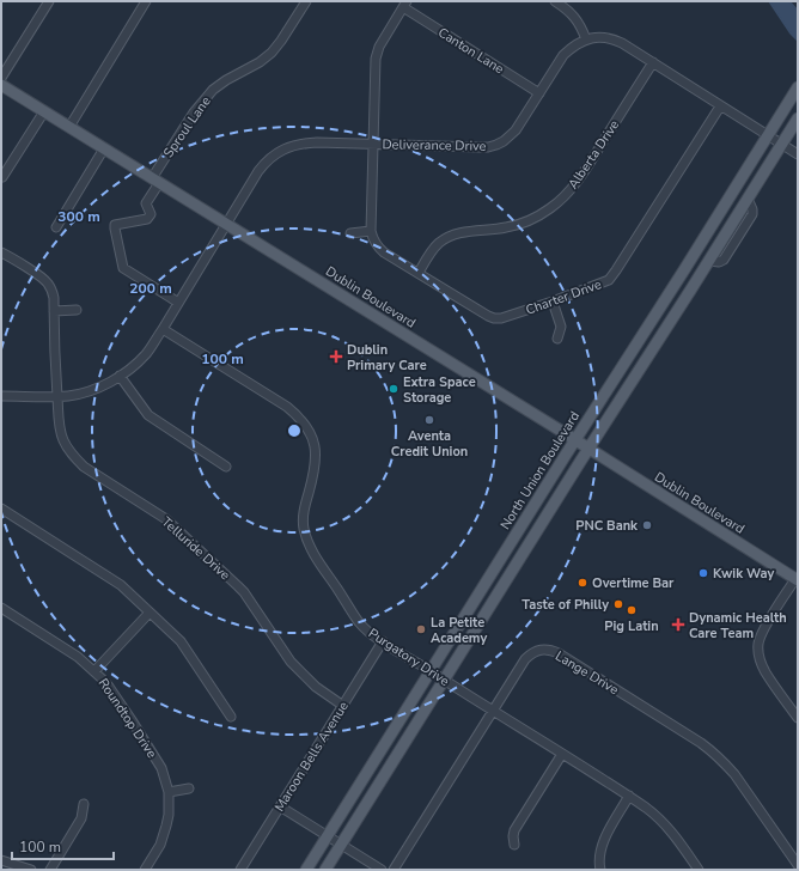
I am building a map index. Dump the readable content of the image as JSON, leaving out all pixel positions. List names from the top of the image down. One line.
{"streets":{"main road":["Dublin Boulevard","North Union Boulevard"],"street":["Canton Lane","Sproul Lane","Deliverance Drive","Alberta Drive","Charter Drive","Telluride Drive","Purgatory Drive","Lange Drive","Roundtop Drive","Maroon Bells Avenue"]},"crossings":[["Canton Lane","Deliverance Drive"],["Sproul Lane","Deliverance Drive"],["Sproul Lane","Dublin Boulevard"],["Deliverance Drive","Dublin Boulevard"],["Deliverance Drive","Telluride Drive"],["Deliverance Drive","Purgatory Drive"],["Alberta Drive","Charter Drive"],["Dublin Boulevard","North Union Boulevard"],["North Union Boulevard","Purgatory Drive"],["Telluride Drive","Maroon Bells Avenue"],["Purgatory Drive","Lange Drive"],["Purgatory Drive","Maroon Bells Avenue"]],"places":{"health":["Dublin Primary Care","Dynamic Health Care Team"],"other":["Extra Space Storage","Aventa Credit Union","PNC Bank","Kwik Way","Overtime Bar","Taste of Philly","Pig Latin","La Petite Academy"]},"scale_bar":"100 m","rings":["300 m","200 m","100 m"]}
